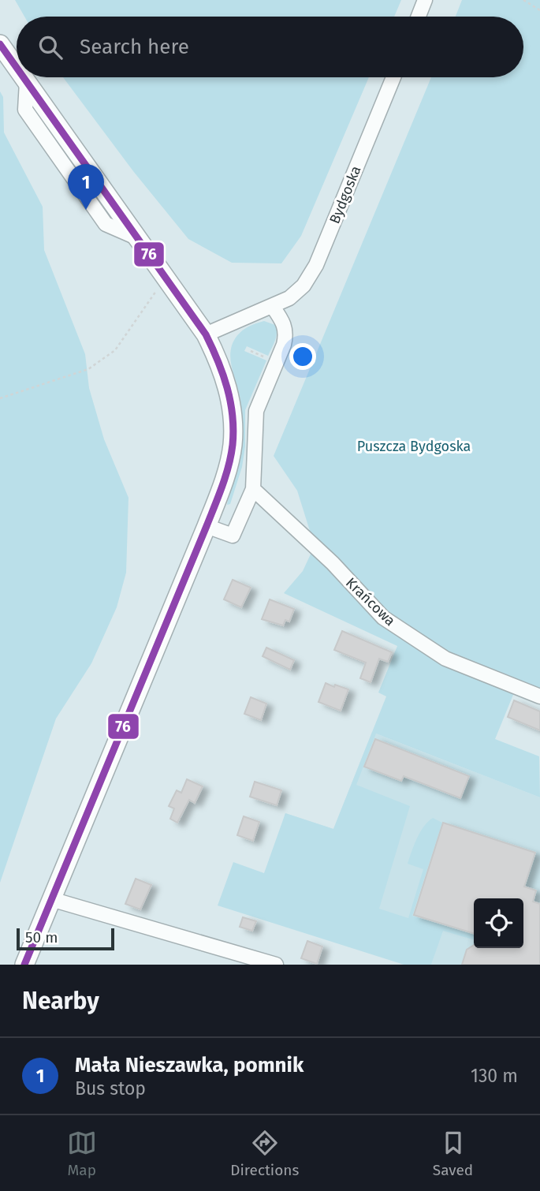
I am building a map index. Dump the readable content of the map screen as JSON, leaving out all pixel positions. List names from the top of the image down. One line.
{"streets":{"street":["Bydgoska","Krańcowa"]},"parks":["Puszcza Bydgoska"],"lines":["transit line 76"],"scale_bar":"50 m","page":{"search":"Search here","pins":"1","scale":"50 m","heading":"Nearby","list":[{"mark":"1","name":"Mała Nieszawka, pomnik","note":"Bus stop","value":"130 m"}],"nav":["Map","Directions","Saved"]}}
